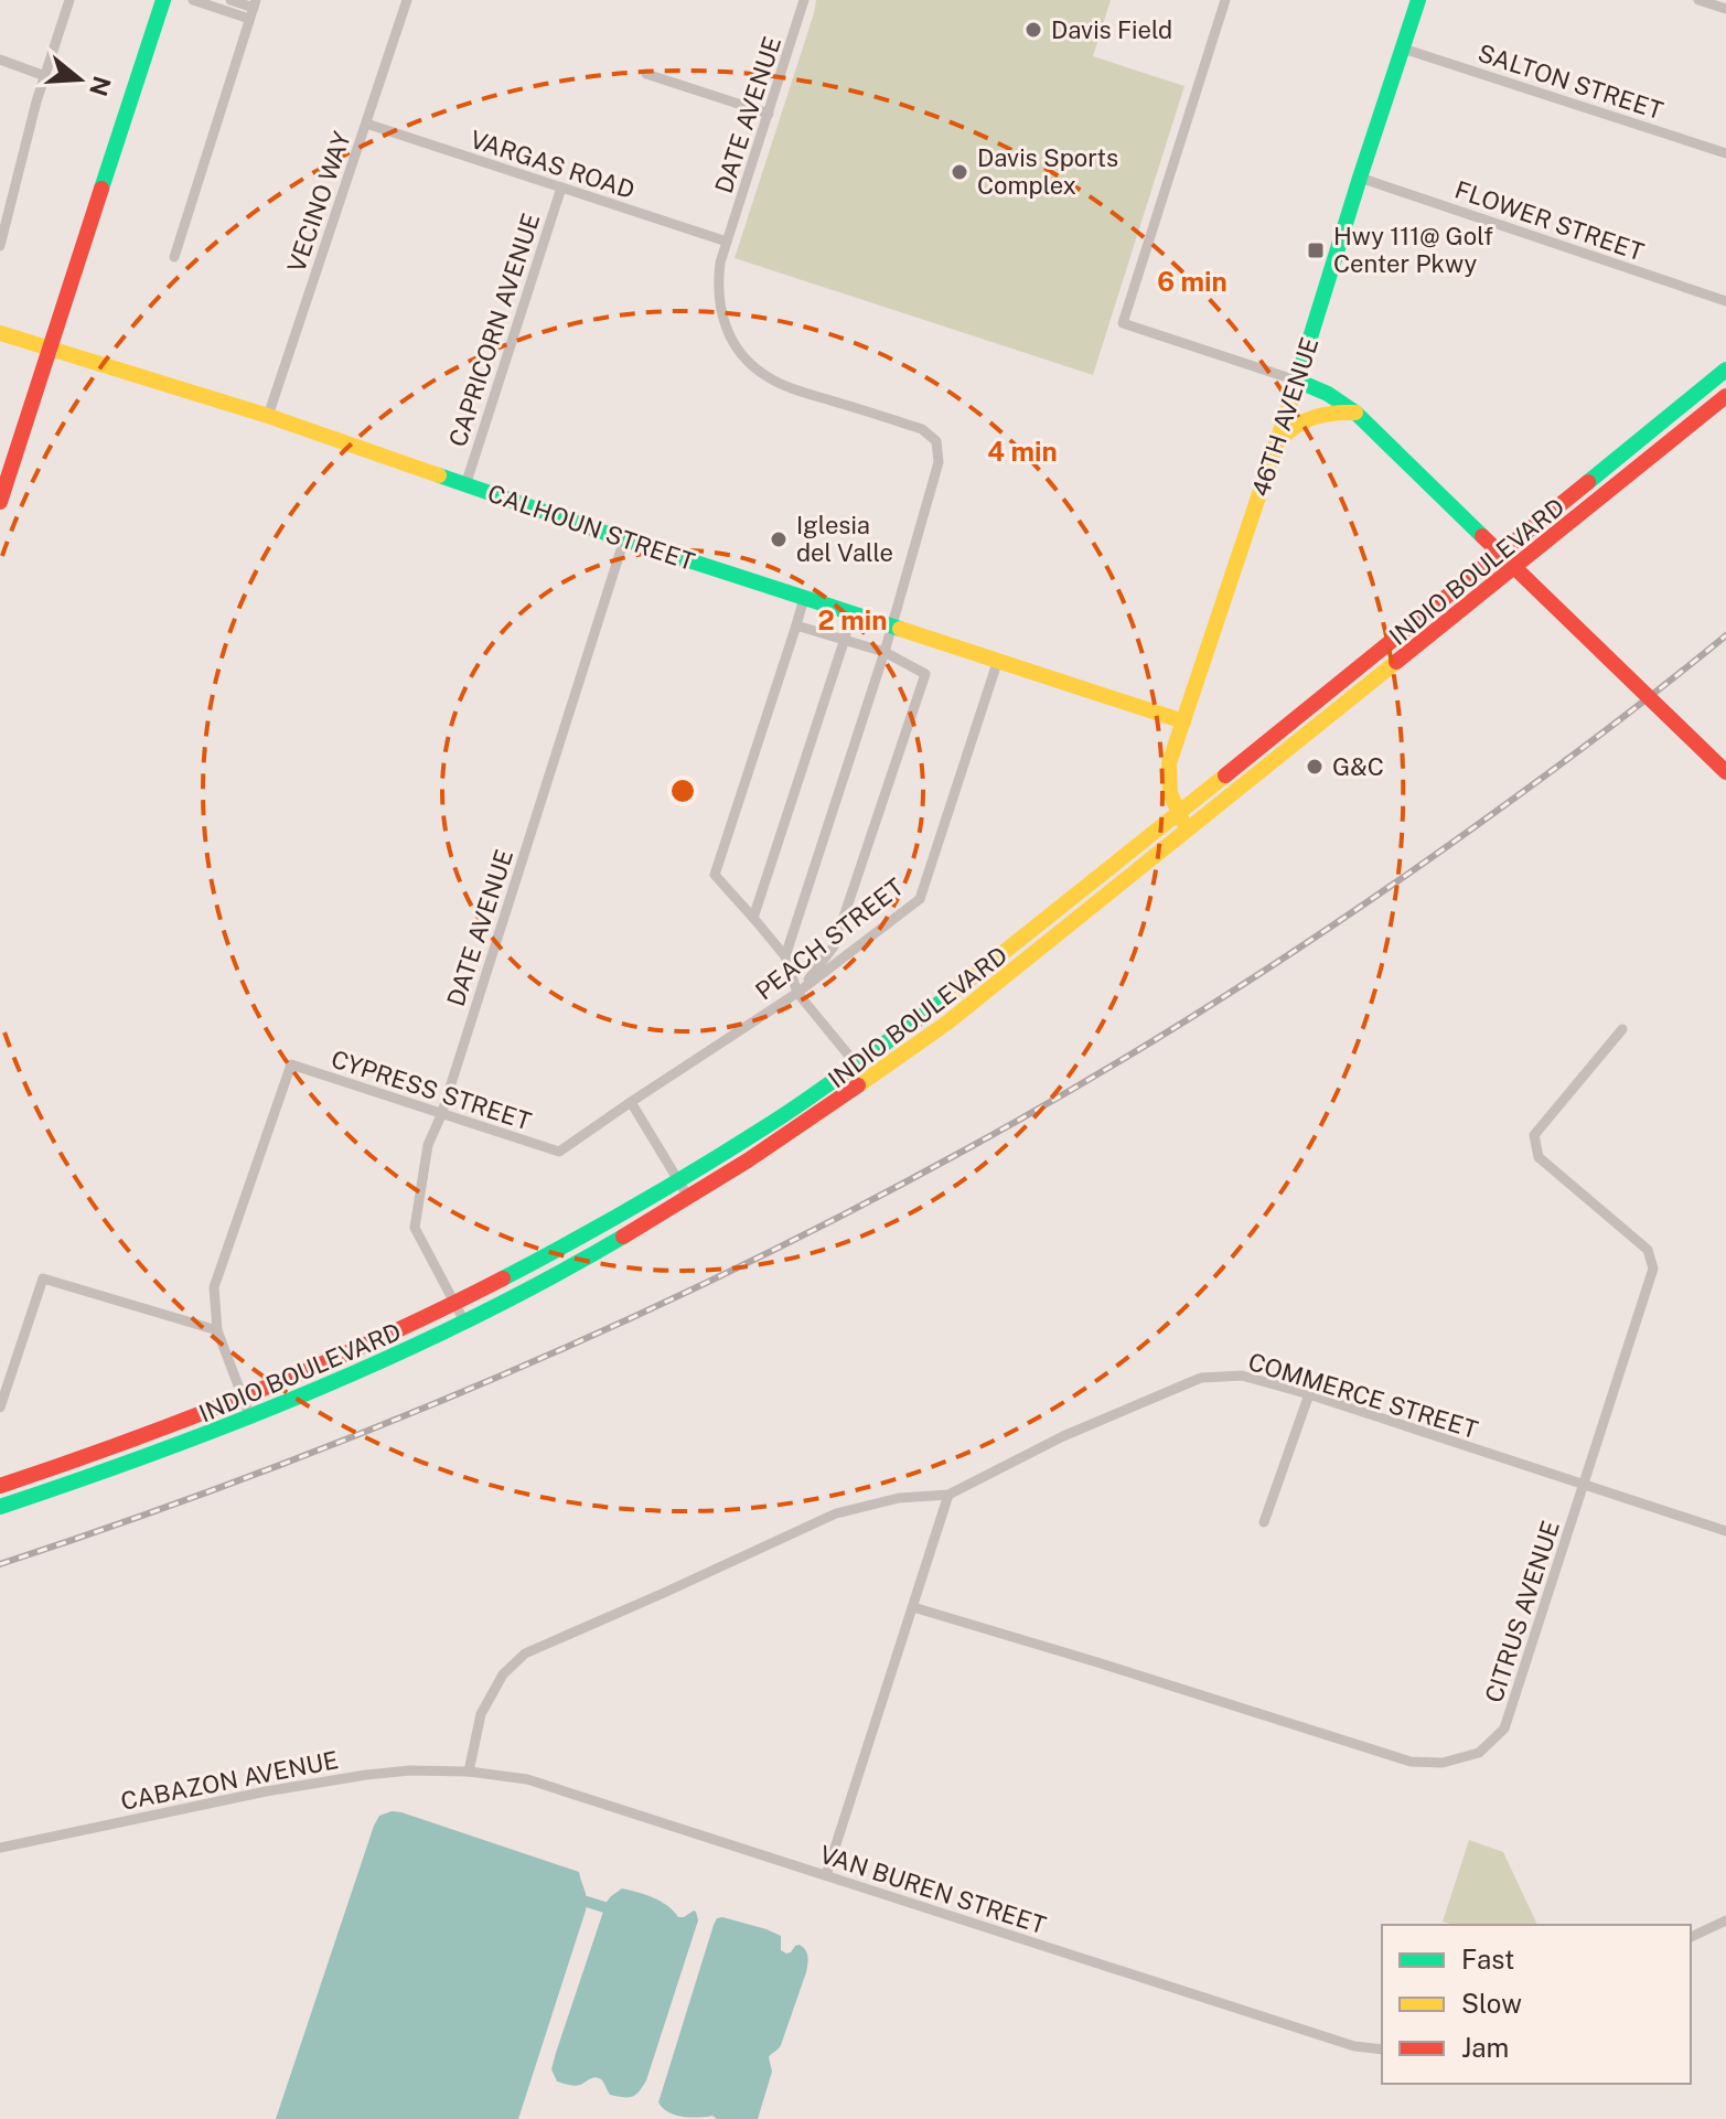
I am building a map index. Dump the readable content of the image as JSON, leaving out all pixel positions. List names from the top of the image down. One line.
{"streets":{"main road":["46TH AVENUE","CALHOUN STREET","INDIO BOULEVARD"],"street":["SALTON STREET","DATE AVENUE","VARGAS ROAD","VECINO WAY","FLOWER STREET","CAPRICORN AVENUE","PEACH STREET","CYPRESS STREET","COMMERCE STREET","CITRUS AVENUE","CABAZON AVENUE","VAN BUREN STREET"]},"crossings":[["SALTON STREET","46TH AVENUE"],["DATE AVENUE","VARGAS ROAD"],["DATE AVENUE","CALHOUN STREET"],["DATE AVENUE","INDIO BOULEVARD"],["DATE AVENUE","CYPRESS STREET"],["VARGAS ROAD","VECINO WAY"],["VARGAS ROAD","CAPRICORN AVENUE"],["VECINO WAY","CALHOUN STREET"],["FLOWER STREET","46TH AVENUE"],["CAPRICORN AVENUE","CALHOUN STREET"],["46TH AVENUE","CALHOUN STREET"],["46TH AVENUE","INDIO BOULEVARD"],["CALHOUN STREET","PEACH STREET"],["PEACH STREET","CYPRESS STREET"],["COMMERCE STREET","CITRUS AVENUE"],["CABAZON AVENUE","VAN BUREN STREET"]],"places":{"other":["Davis Field","Davis Sports Complex","Iglesia del Valle","G&C"],"transit":["Hwy 111@ Golf Center Pkwy"]},"legend":["Fast","Slow","Jam"],"north":"right","rings":["6 min","4 min","2 min"]}
